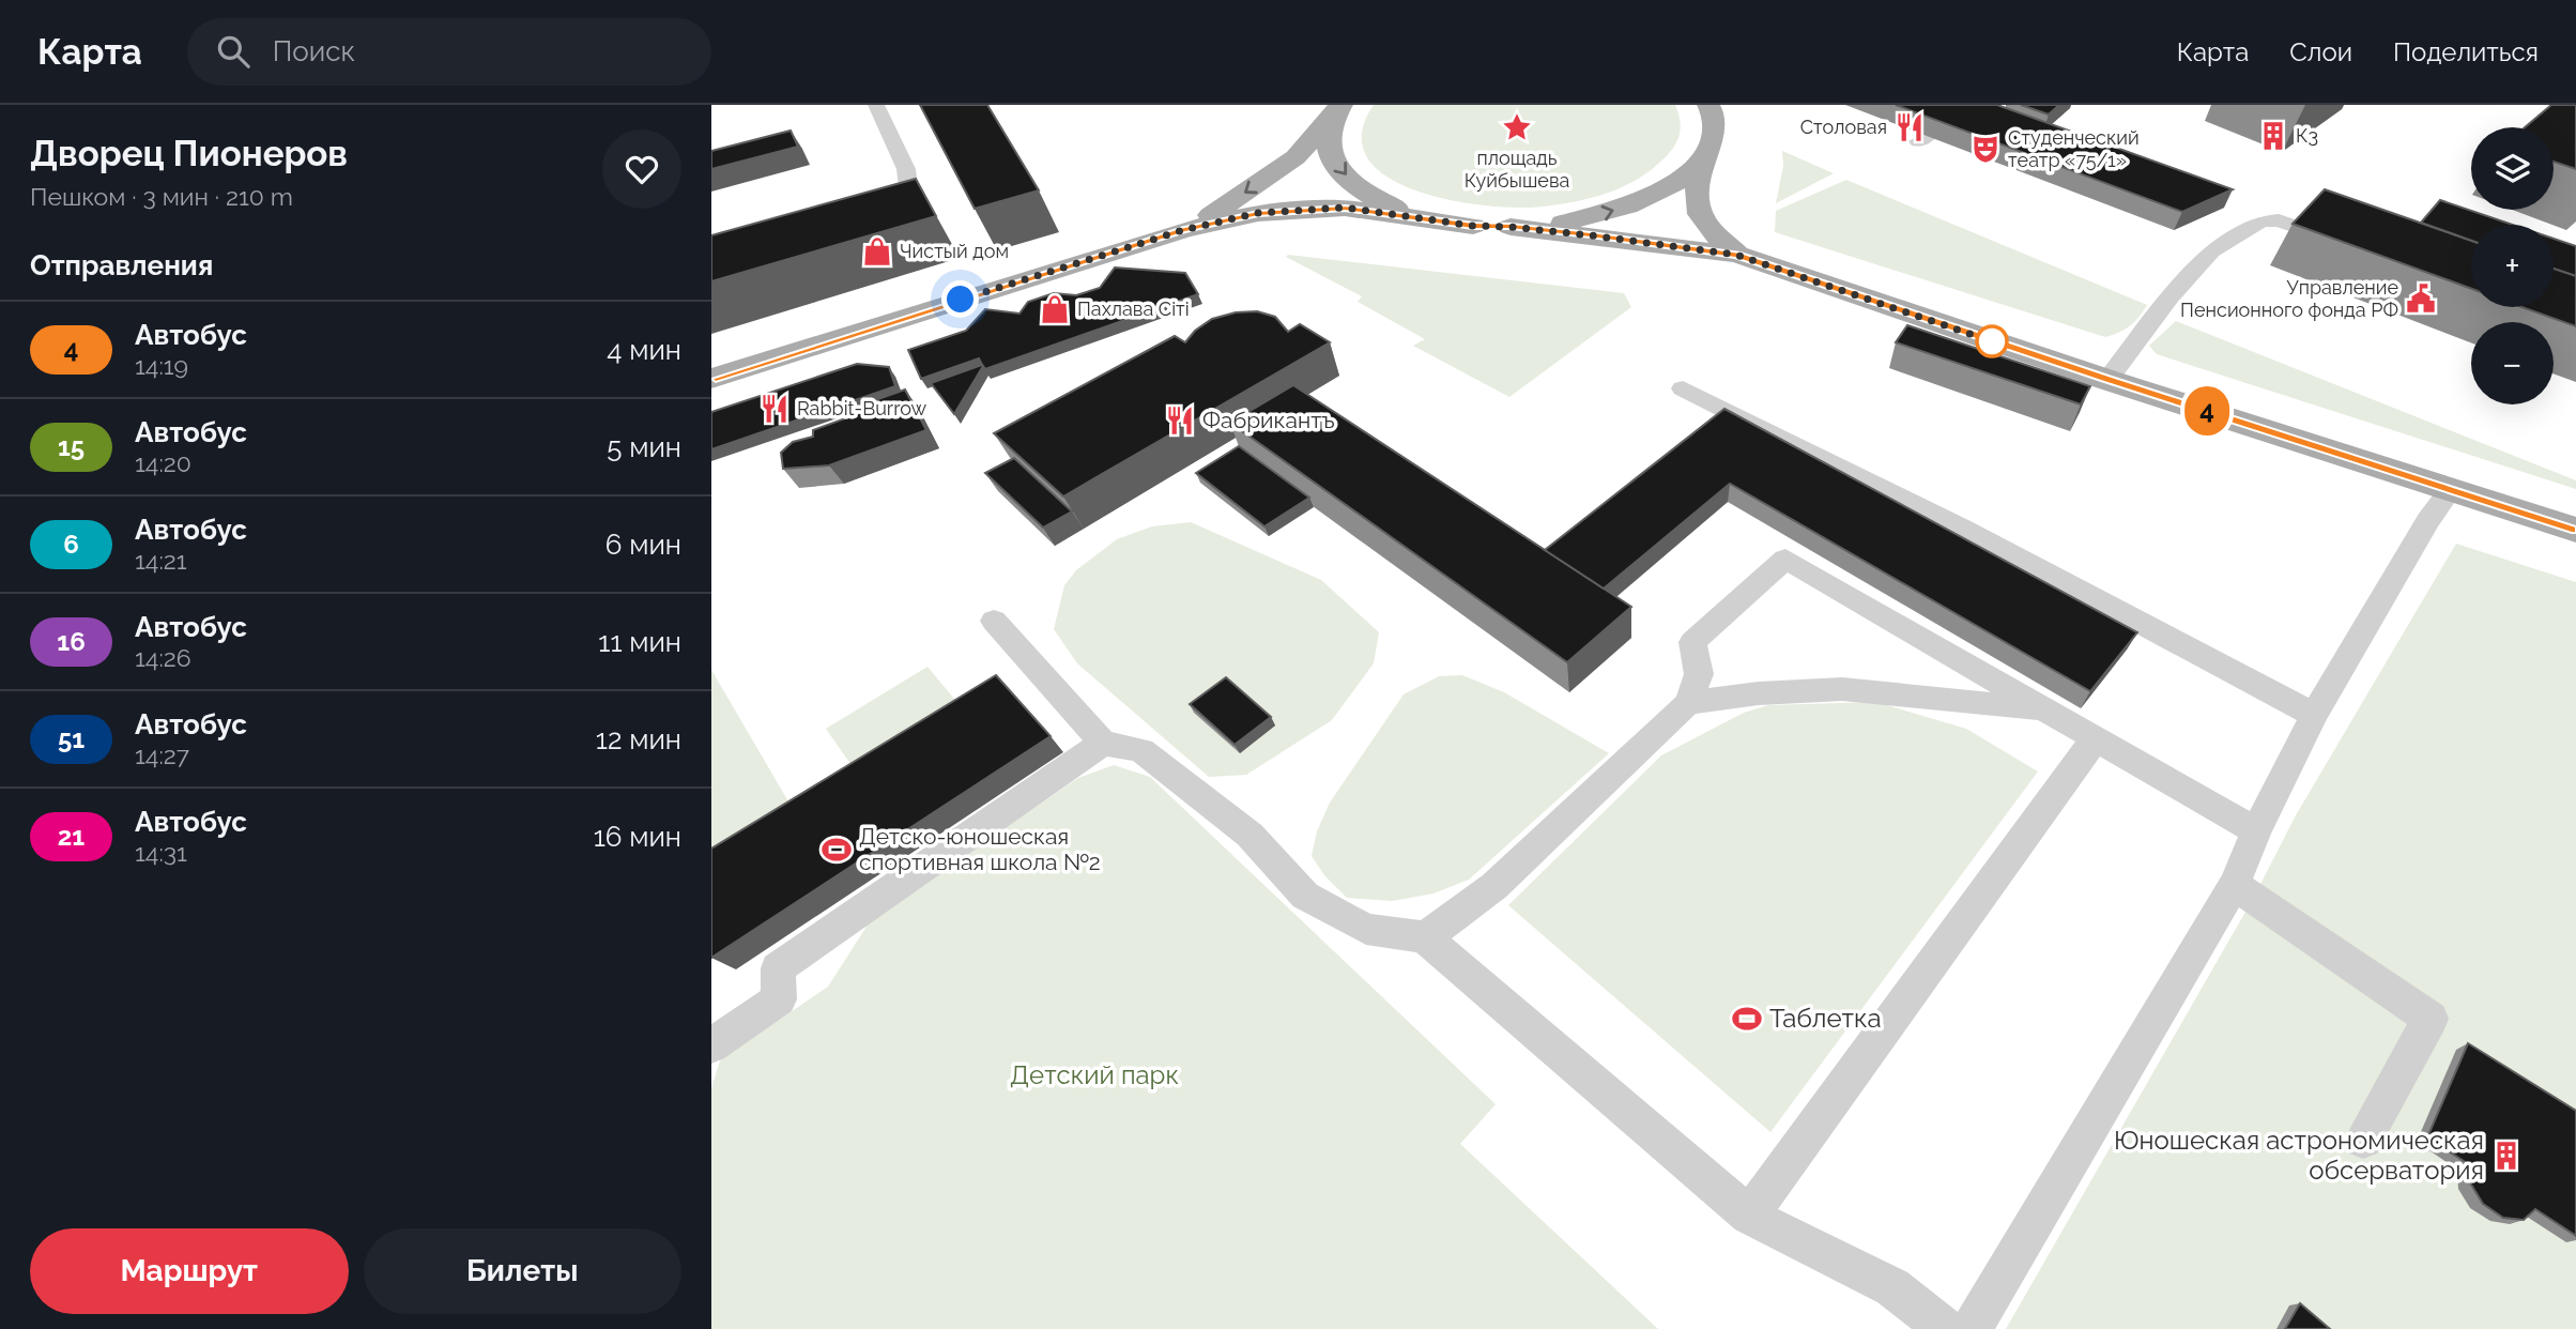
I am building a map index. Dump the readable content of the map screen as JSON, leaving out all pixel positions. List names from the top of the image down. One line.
{"parks":["Детский парк"],"places":{"place":["площадь Куйбышева"],"restaurant":["Столовая","Rabbit-Burrow","Фабрикантъ"],"building":["К3","Юношеская астрономическая обсерватория"],"theatre":["Студенческий театр «75/1»"],"shop":["Чистый дом","Пахлава Сіті"],"public building":["Управление Пенсионного фонда РФ"],"sports":["Детско-юношеская спортивная школа №2","Таблетка"]},"lines":["bus line 4"],"page":{"header":"Карта","search":"Поиск","nav":["Карта","Слои","Поделиться"],"heading":[["Дворец Пионеров","Пешком · 3 мин · 210 m"],"Отправления"],"on_map":"4","map_buttons":["+","−"],"list":[{"mark":"4","name":"Автобус","note":"14:19","value":"4 мин"},{"mark":"15","name":"Автобус","note":"14:20","value":"5 мин"},{"mark":"6","name":"Автобус","note":"14:21","value":"6 мин"},{"mark":"16","name":"Автобус","note":"14:26","value":"11 мин"},{"mark":"51","name":"Автобус","note":"14:27","value":"12 мин"},{"mark":"21","name":"Автобус","note":"14:31","value":"16 мин"}],"buttons":["Маршрут","Билеты"]}}
